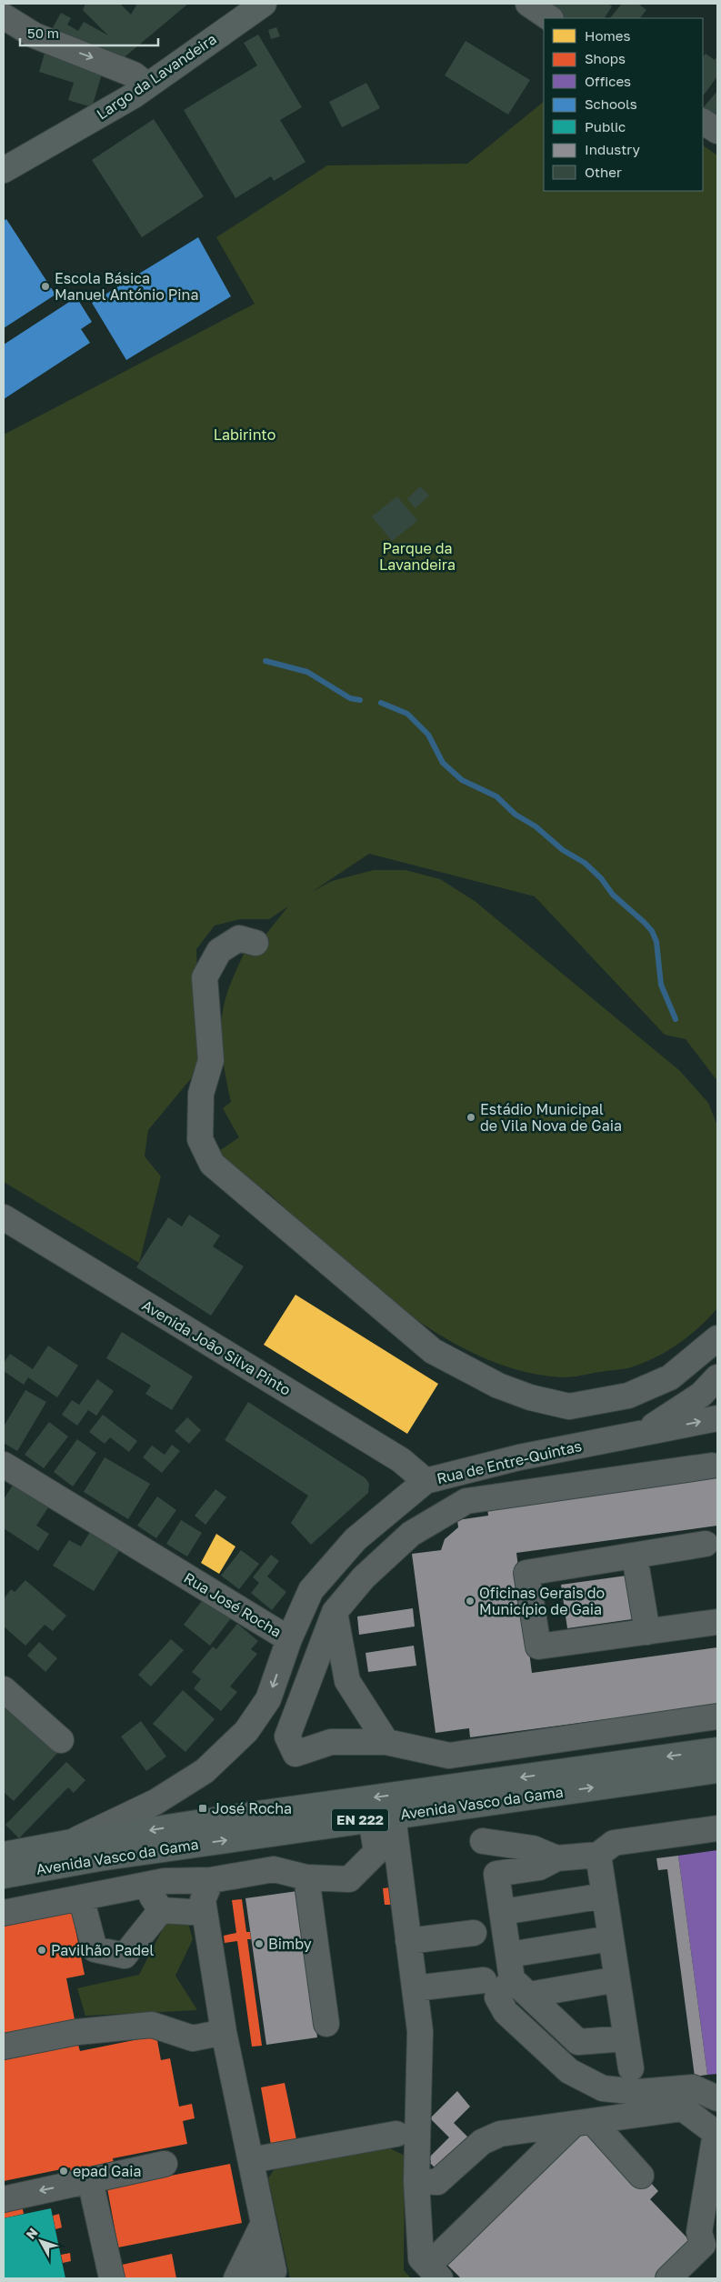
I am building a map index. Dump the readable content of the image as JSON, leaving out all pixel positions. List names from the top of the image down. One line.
{"streets":{"main road":["Largo da Lavandeira","Avenida Vasco da Gama","EN 222"],"street":["Avenida João Silva Pinto","Rua de Entre-Quintas","Rua José Rocha"]},"crossings":[["Avenida João Silva Pinto","Rua de Entre-Quintas"],["Rua de Entre-Quintas","Rua José Rocha"],["Rua José Rocha","Avenida Vasco da Gama"]],"one_way":["Rua José Rocha"],"parks":["Labirinto","Parque da Lavandeira"],"places":{"other":["Escola Básica Manuel António Pina","Estádio Municipal de Vila Nova de Gaia","Oficinas Gerais do Município de Gaia","Bimby","Pavilhão Padel","epad Gaia"],"transit":["José Rocha"]},"legend":["Homes","Shops","Offices","Schools","Public","Industry","Other"],"scale_bar":"50 m","north":"top left"}
